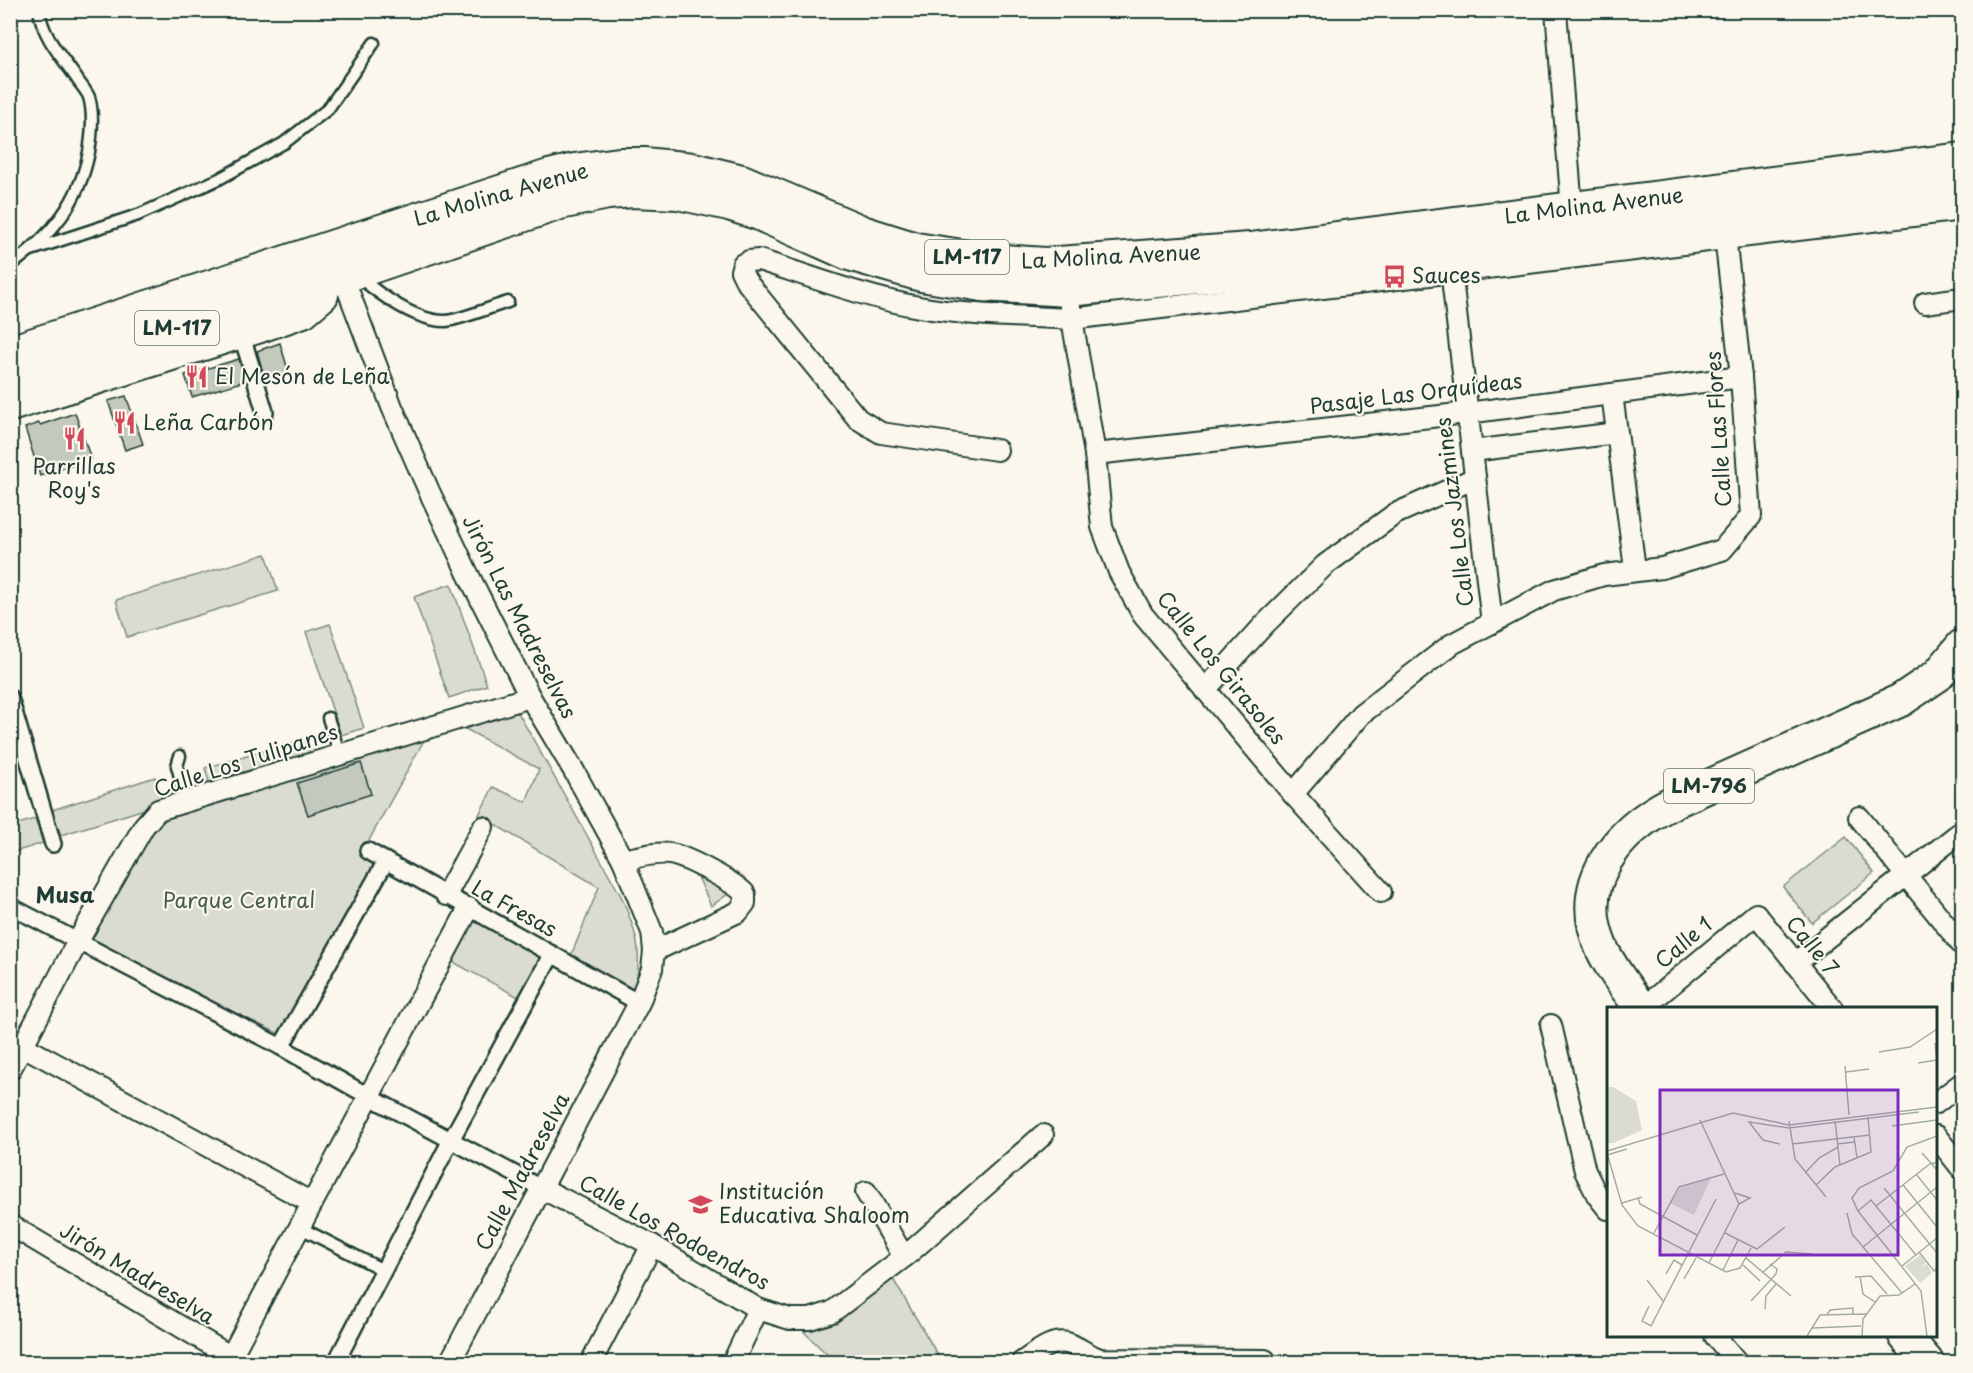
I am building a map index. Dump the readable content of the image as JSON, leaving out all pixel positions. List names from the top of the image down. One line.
{"streets":{"main road":["La Molina Avenue","LM-117","LM-796"],"street":["Pasaje Las Orquídeas","Calle Las Flores","Calle Los Jazmines","Jirón Las Madreselvas","Calle Los Girasoles","Calle Los Tulipanes","La Fresas","Calle 1","Calle 7","Calle Madreselva","Calle Los Rodoendros","Jirón Madreselva"]},"crossings":[["La Molina Avenue","Calle Las Flores"],["La Molina Avenue","Calle Los Jazmines"],["La Molina Avenue","Jirón Las Madreselvas"],["La Molina Avenue","Calle Los Girasoles"],["Pasaje Las Orquídeas","Calle Las Flores"],["Pasaje Las Orquídeas","Calle Los Jazmines"],["Pasaje Las Orquídeas","Calle Los Girasoles"],["Calle Las Flores","Calle Los Jazmines"],["Calle Las Flores","Calle Los Girasoles"],["Jirón Las Madreselvas","Calle Los Tulipanes"],["Jirón Las Madreselvas","La Fresas"],["Jirón Las Madreselvas","Calle Madreselva"],["La Fresas","Calle Madreselva"],["Calle 1","Calle 7"],["Calle Madreselva","Calle Los Rodoendros"]],"districts":["Musa"],"parks":["Parque Central"],"places":{"bus stop":["Sauces"],"restaurant":["El Mesón de Leña","Leña Carbón","Parrillas Roy's"],"school or university":["Institución Educativa Shaloom"]}}
